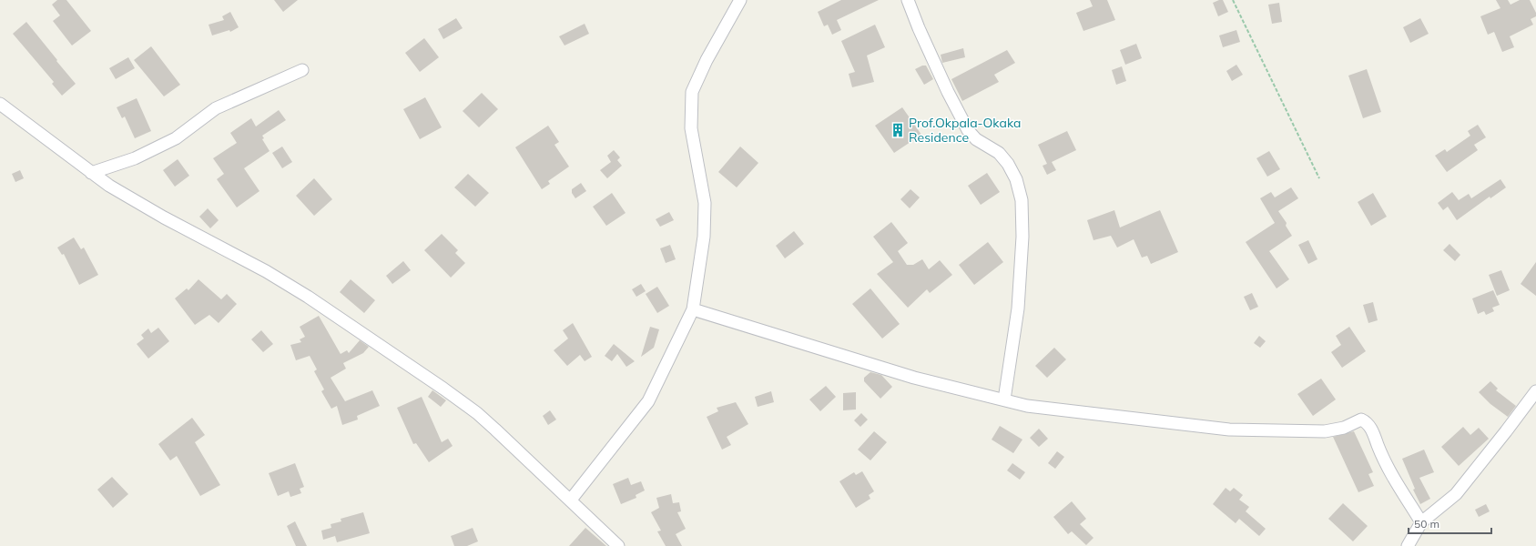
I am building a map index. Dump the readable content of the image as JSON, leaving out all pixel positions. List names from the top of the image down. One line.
{"places":{"building":["Prof.Okpala-Okaka Residence"]},"scale_bar":"50 m"}
